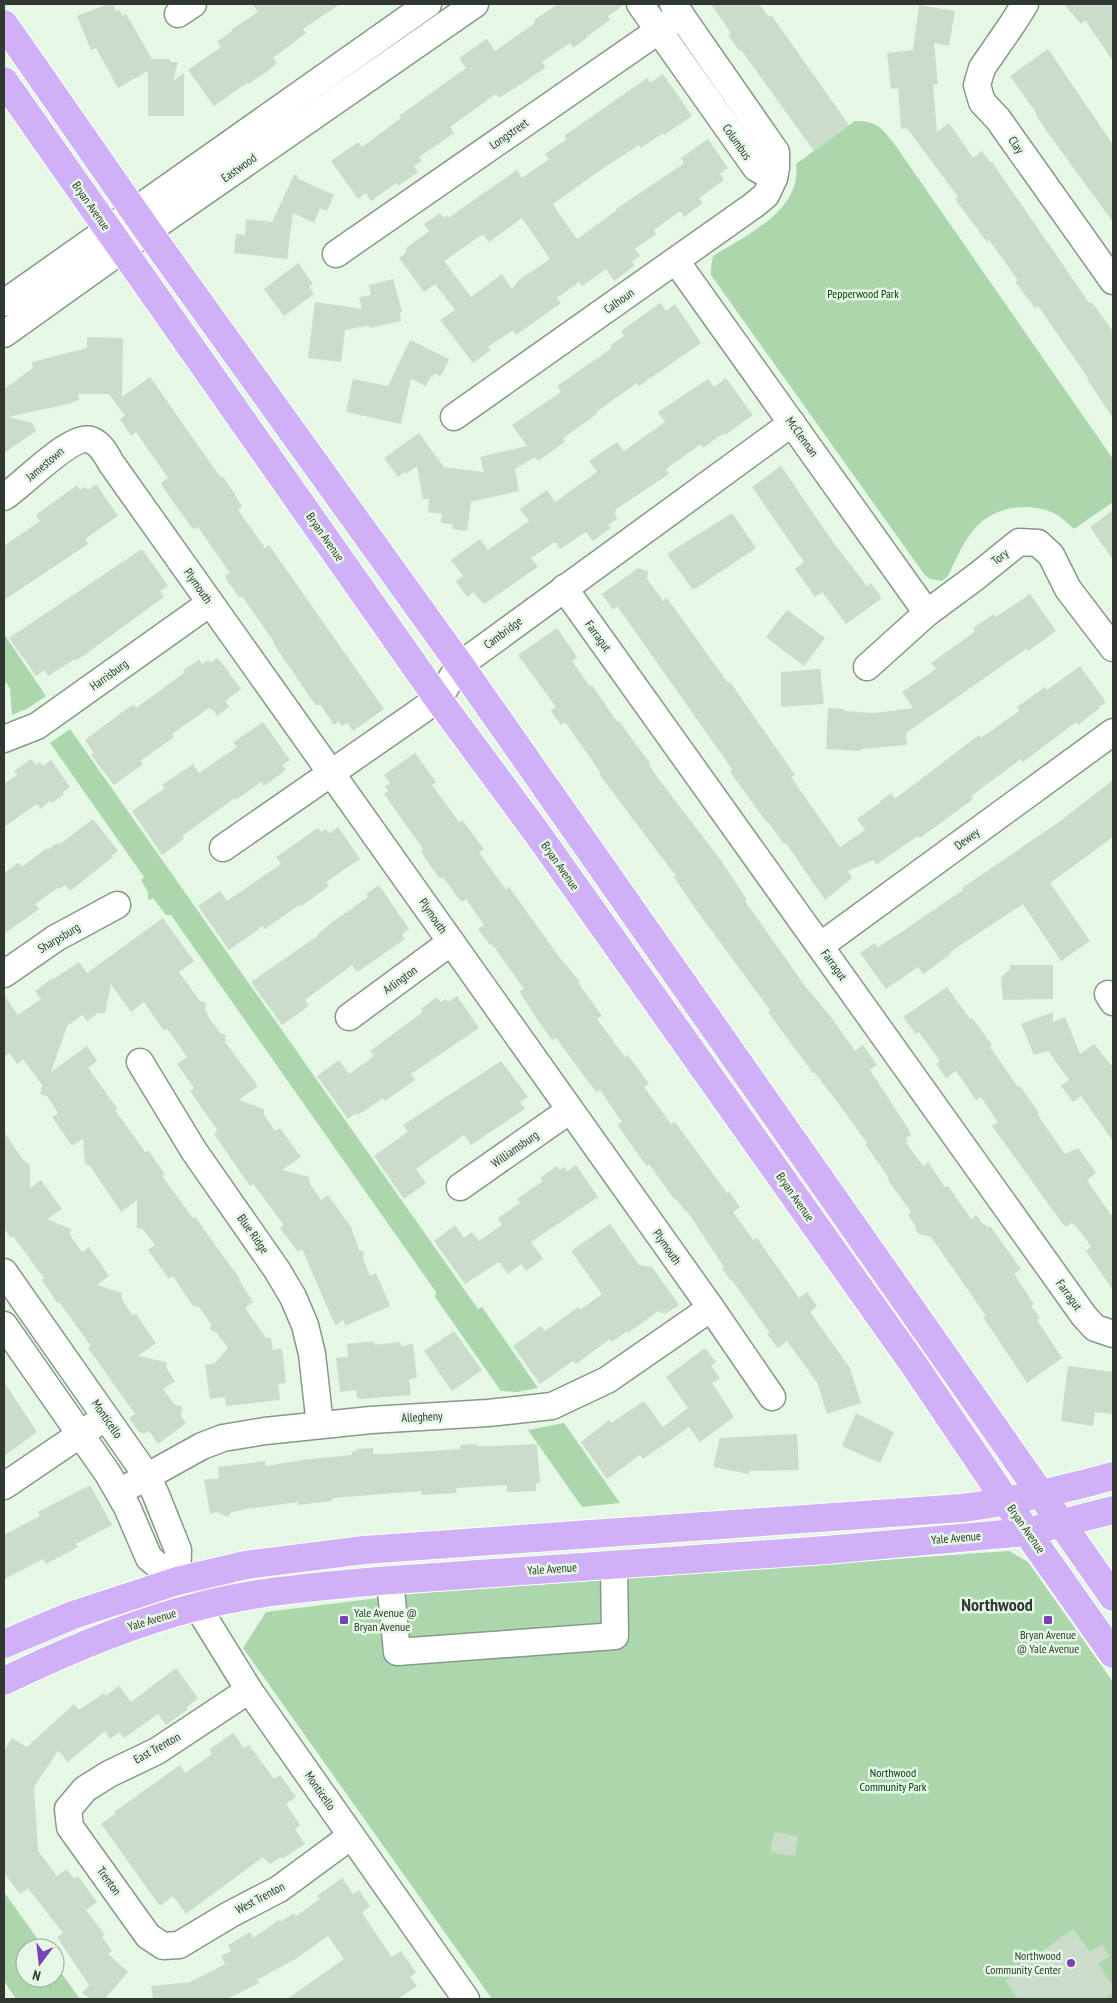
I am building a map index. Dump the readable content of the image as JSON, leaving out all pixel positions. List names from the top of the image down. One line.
{"streets":{"main road":["Bryan Avenue","Yale Avenue"],"street":["Longstreet","Columbus","Clay","Eastwood","Calhoun","McClennan","Jamestown","Tory","Plymouth","Cambridge","Farragut","Harrisburg","Dewey","Sharpsburg","Arlington","Williamsburg","Blue Ridge","Allegheny","Monticello","East Trenton","Trenton","West Trenton"]},"crossings":[["Longstreet","Columbus"],["Columbus","Calhoun"],["Eastwood","Bryan Avenue"],["Bryan Avenue","Cambridge"],["Bryan Avenue","Yale Avenue"],["Calhoun","McClennan"],["McClennan","Tory"],["McClennan","Cambridge"],["Jamestown","Plymouth"],["Plymouth","Cambridge"],["Plymouth","Harrisburg"],["Plymouth","Arlington"],["Plymouth","Williamsburg"],["Plymouth","Allegheny"],["Cambridge","Farragut"],["Farragut","Dewey"],["Blue Ridge","Allegheny"],["Allegheny","Monticello"],["Monticello","Yale Avenue"],["Monticello","East Trenton"],["Monticello","West Trenton"],["East Trenton","Trenton"],["Trenton","West Trenton"]],"districts":["Northwood"],"parks":["Pepperwood Park","Northwood Community Park"],"places":{"transit":["Yale Avenue @ Bryan Avenue","Bryan Avenue @ Yale Avenue"],"other":["Northwood Community Center"]},"north":"bottom"}
